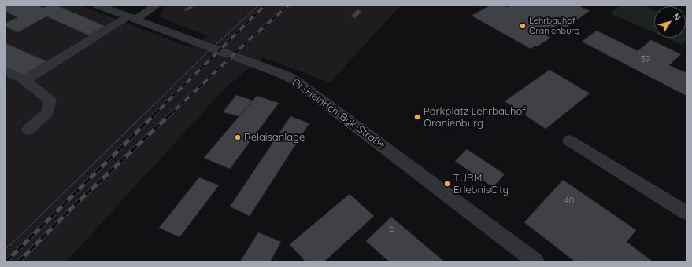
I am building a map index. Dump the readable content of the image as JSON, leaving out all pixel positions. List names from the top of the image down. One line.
{"streets":{"street":["Dr.-Heinrich-Byk-Straße"]},"places":["Lehrbauhof Oranienburg","Parkplatz Lehrbauhof Oranienburg","Relaisanlage","TURM ErlebnisCity"],"house_numbers":["39","40","5"],"north":"top right"}
